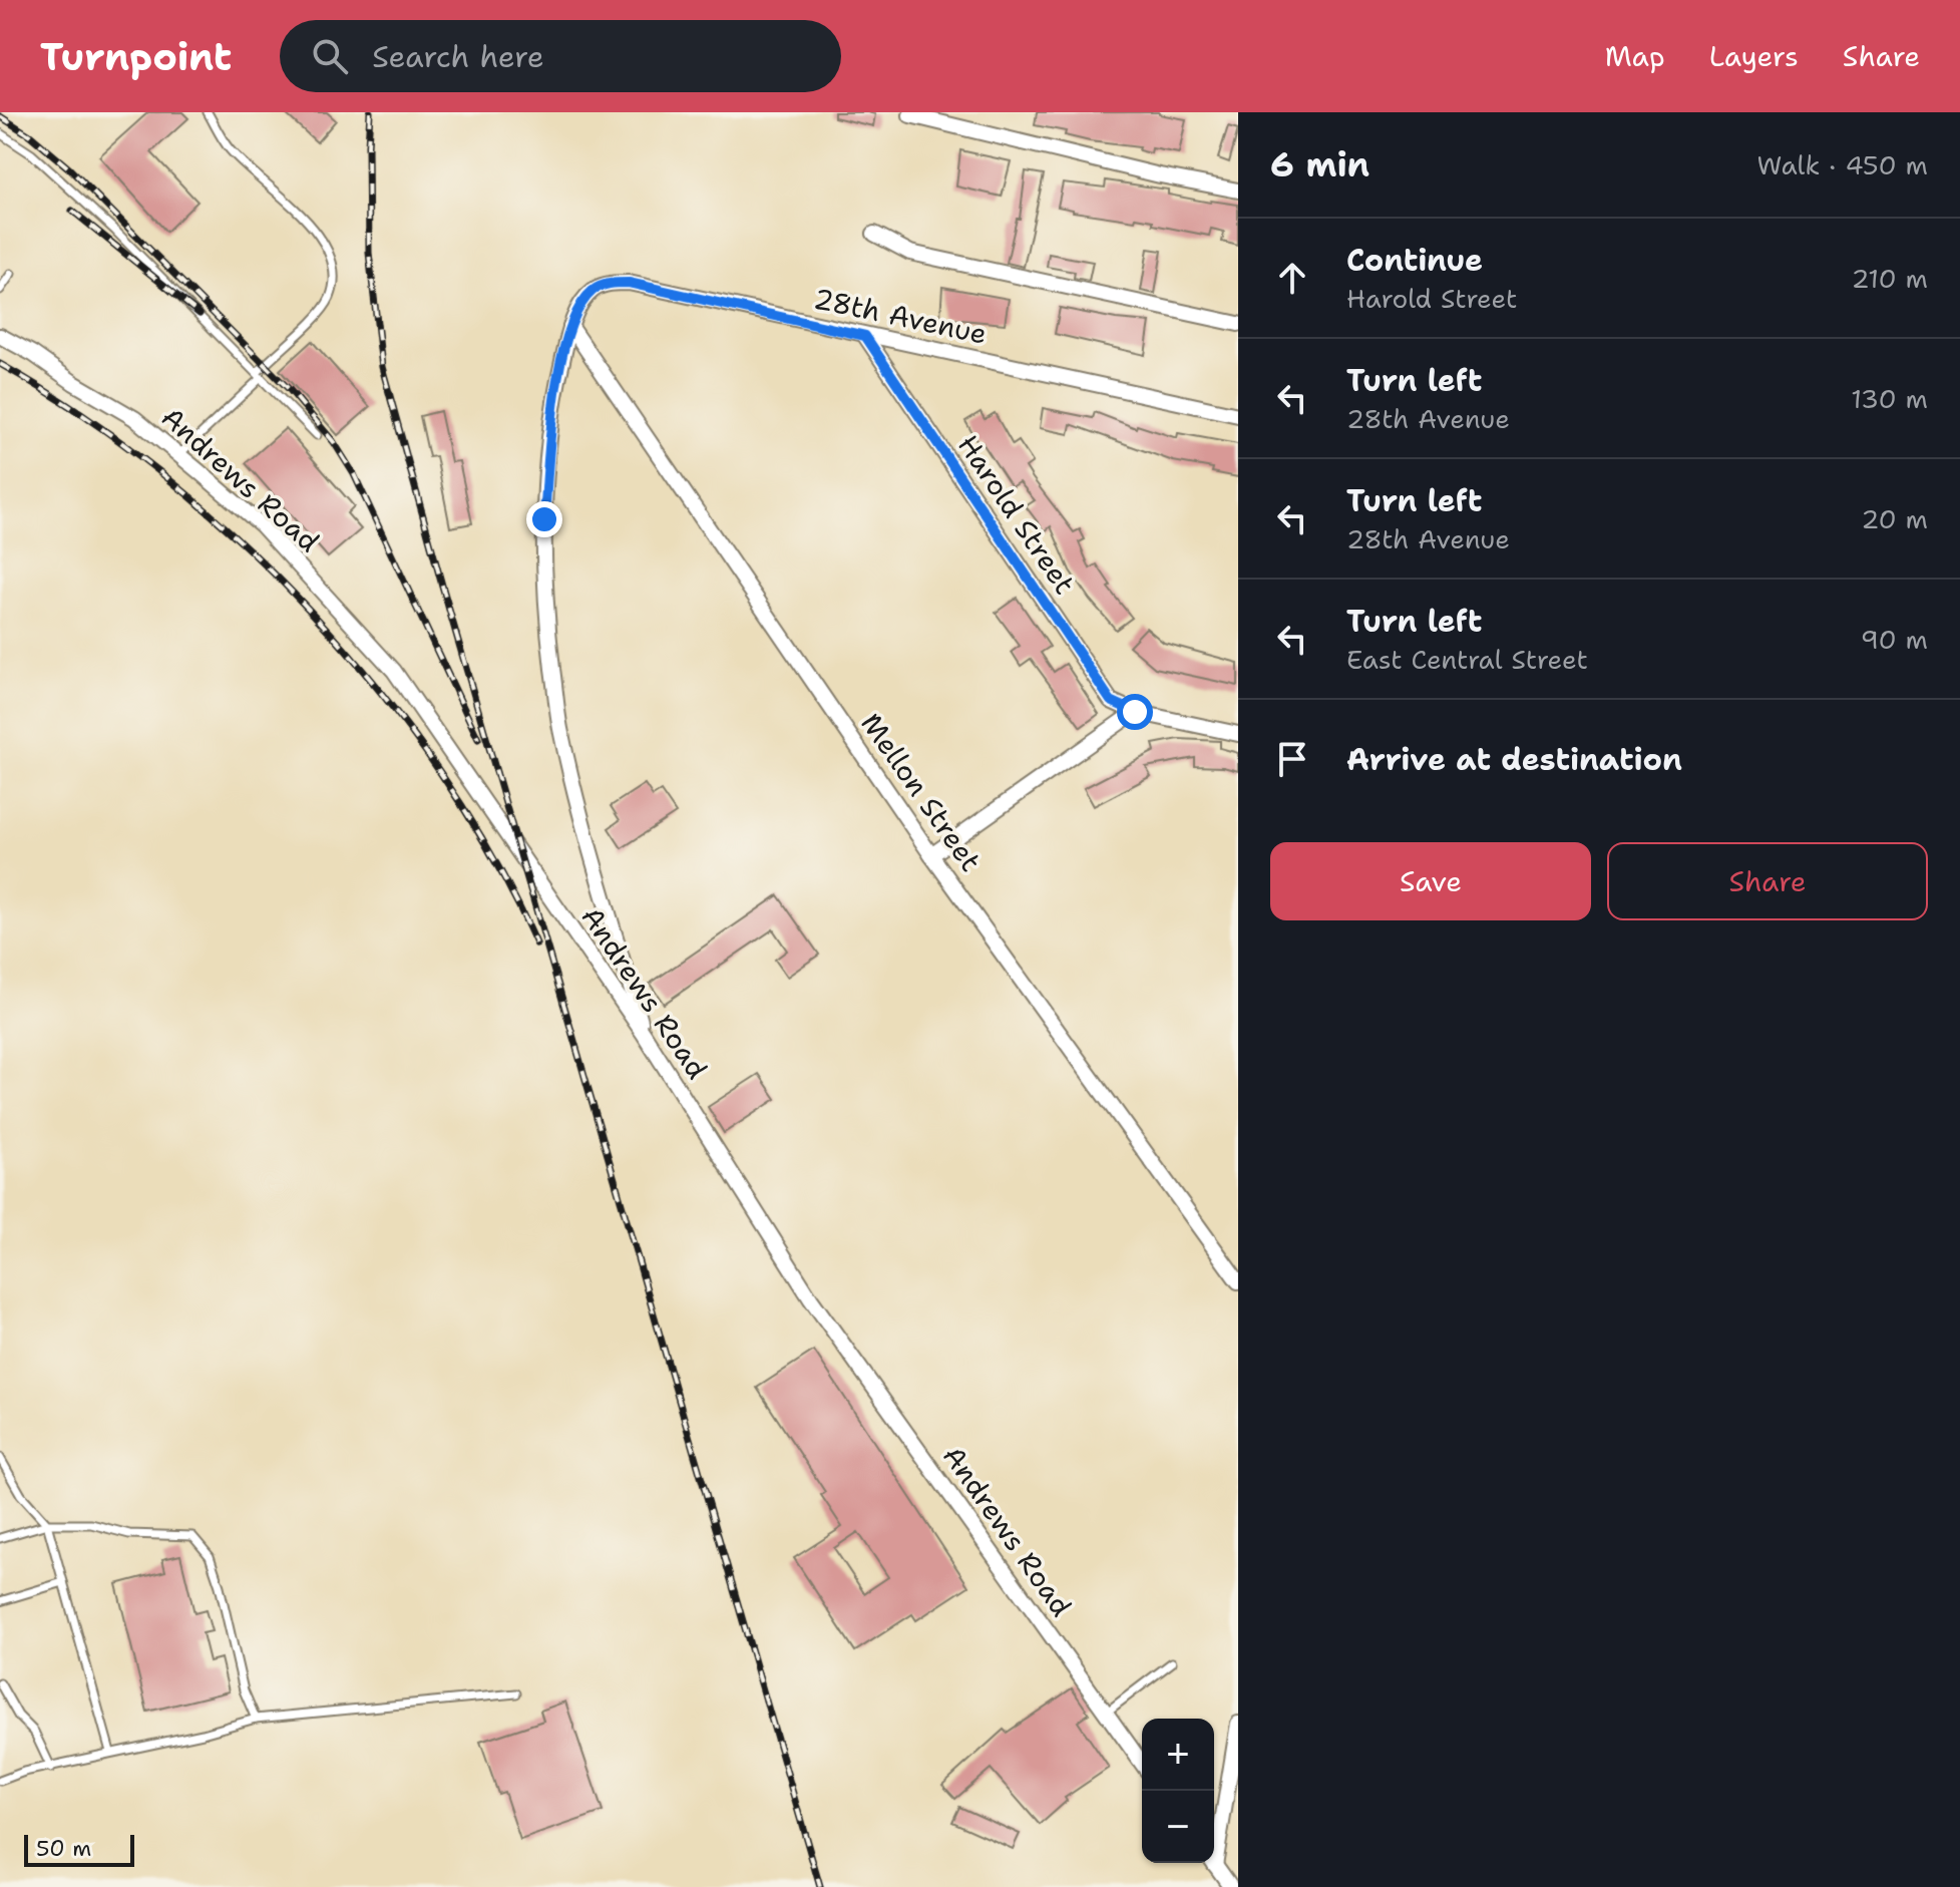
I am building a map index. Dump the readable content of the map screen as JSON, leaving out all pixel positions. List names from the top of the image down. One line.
{"streets":{"street":["28th Avenue","Andrews Road","Harold Street","Mellon Street"]},"crossings":[["28th Avenue","Andrews Road"],["28th Avenue","Harold Street"],["28th Avenue","Mellon Street"]],"scale_bar":"50 m","page":{"header":"Turnpoint","search":"Search here","nav":["Map","Layers","Share"],"heading":["6 min","Walk · 450 m"],"list":[["Continue","Harold Street","210 m"],["Turn left","28th Avenue","130 m"],["Turn left","28th Avenue","20 m"],["Turn left","East Central Street","90 m"],"Arrive at destination"],"buttons":["Save","Share"],"map_buttons":["+","−"],"scale":"50 m"}}
